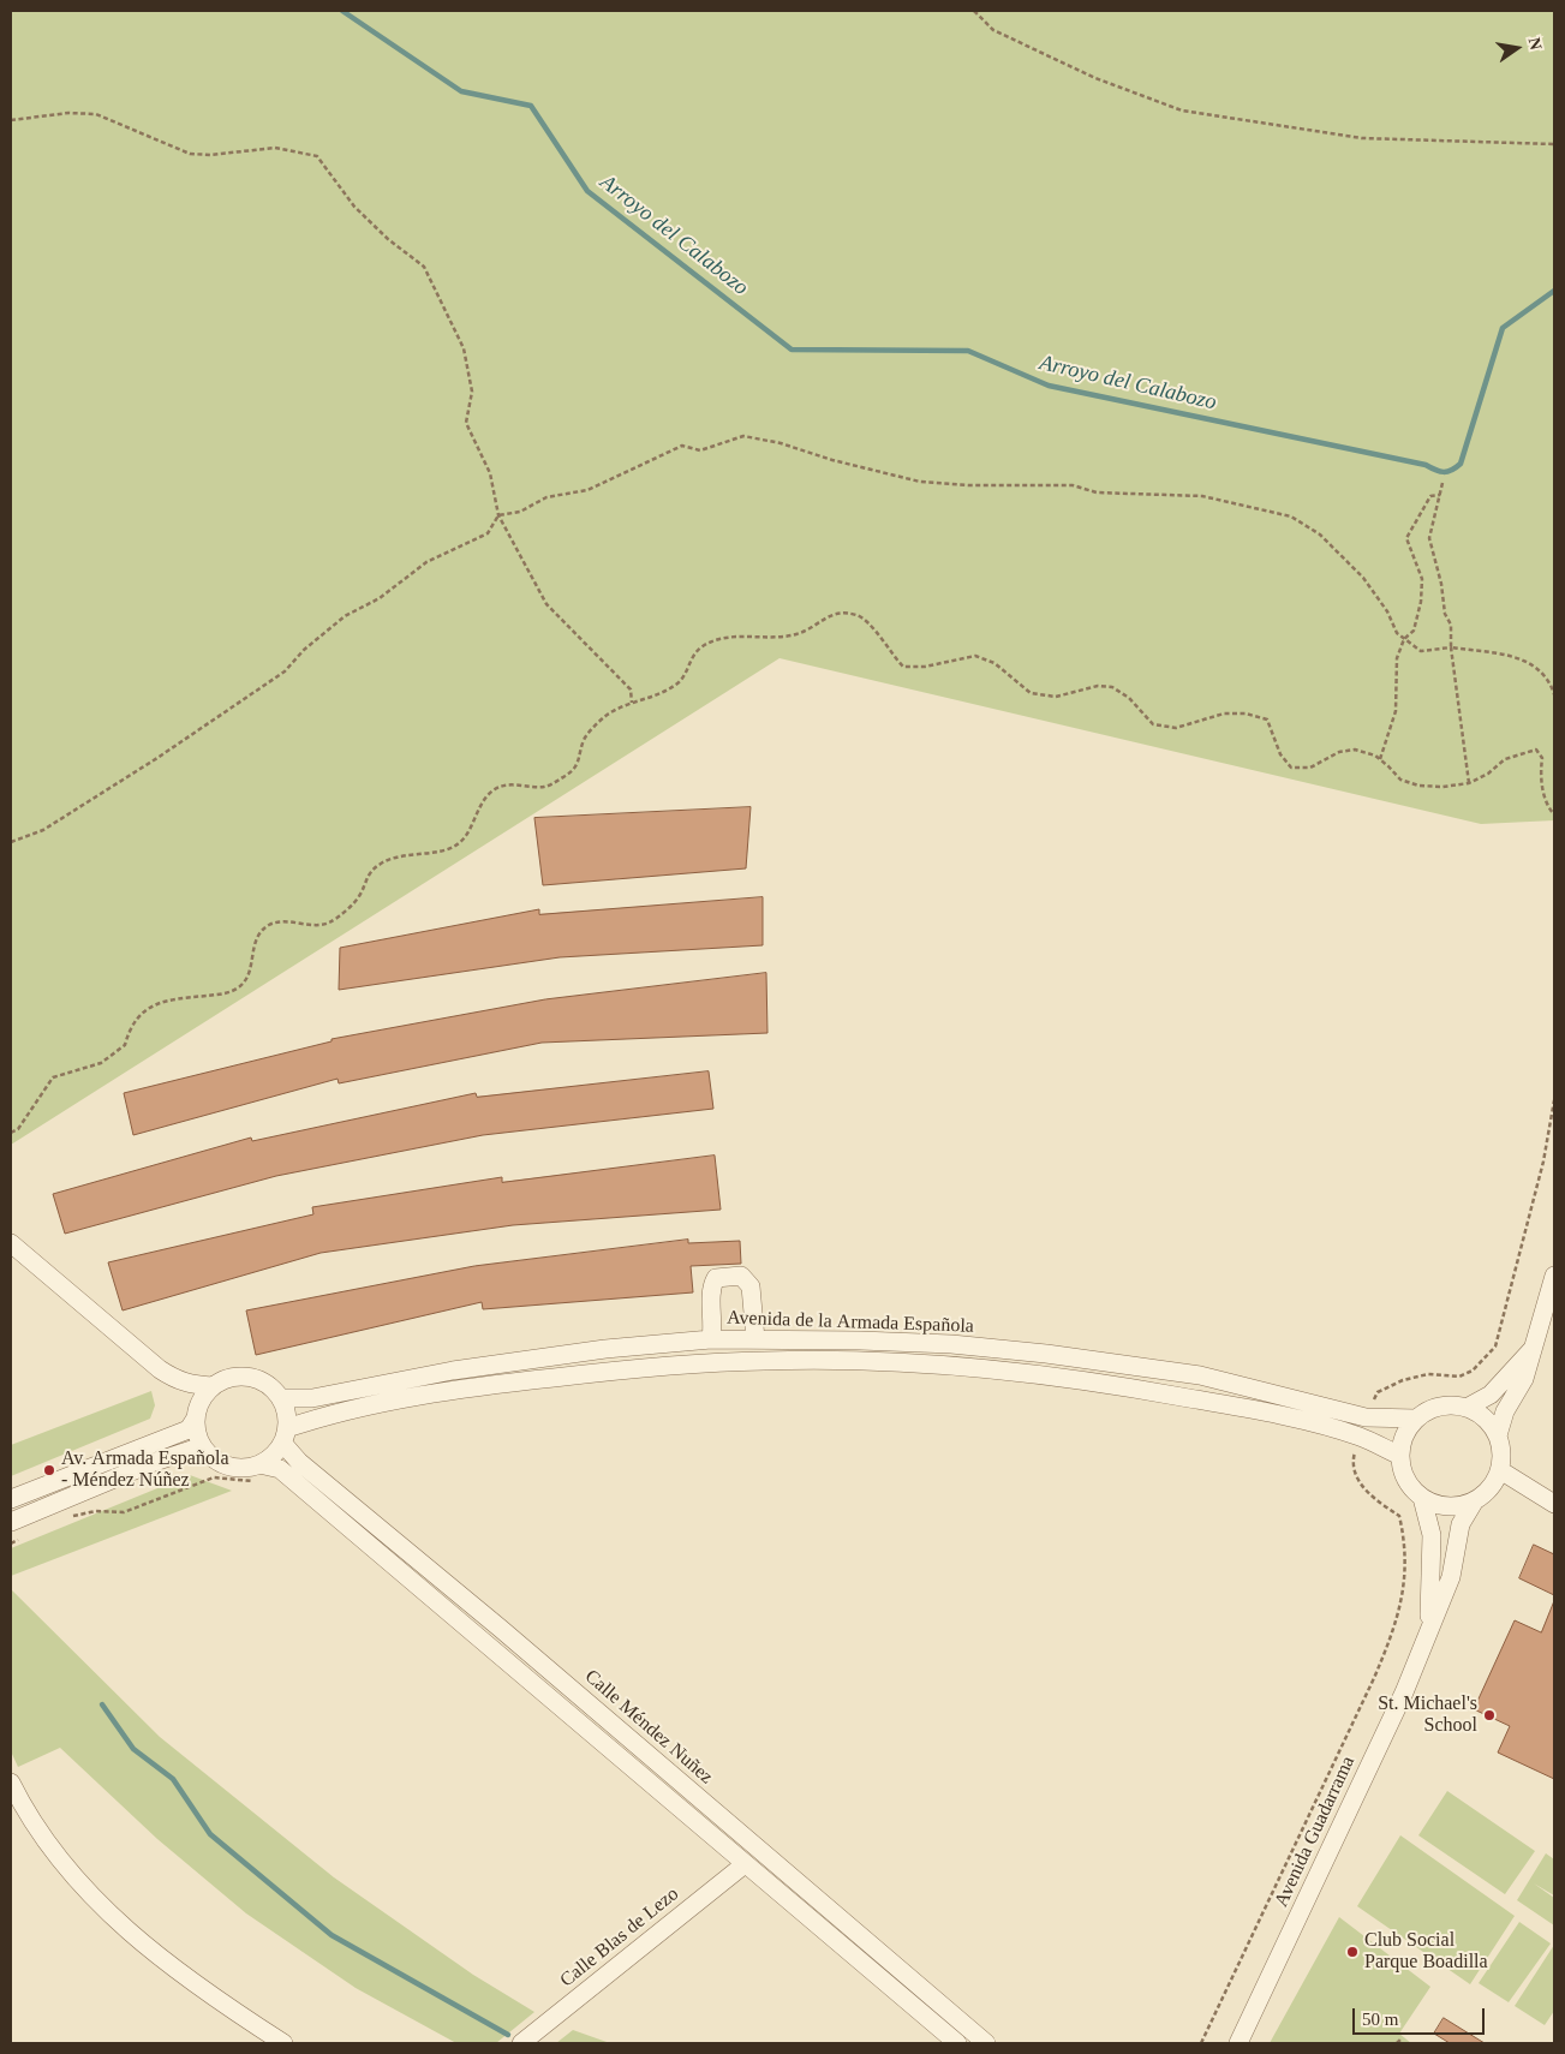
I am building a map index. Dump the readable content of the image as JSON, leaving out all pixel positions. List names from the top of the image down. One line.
{"streets":{"street":["Avenida de la Armada Española","Calle Méndez Nuñez","Avenida Guadarrama","Calle Blas de Lezo"]},"crossings":[["Avenida de la Armada Española","Calle Méndez Nuñez"],["Avenida de la Armada Española","Avenida Guadarrama"],["Calle Méndez Nuñez","Calle Blas de Lezo"]],"water":["Arroyo del Calabozo"],"places":["Av. Armada Española - Méndez Núñez","St. Michael's School","Club Social Parque Boadilla"],"scale_bar":"50 m","north":"right"}
